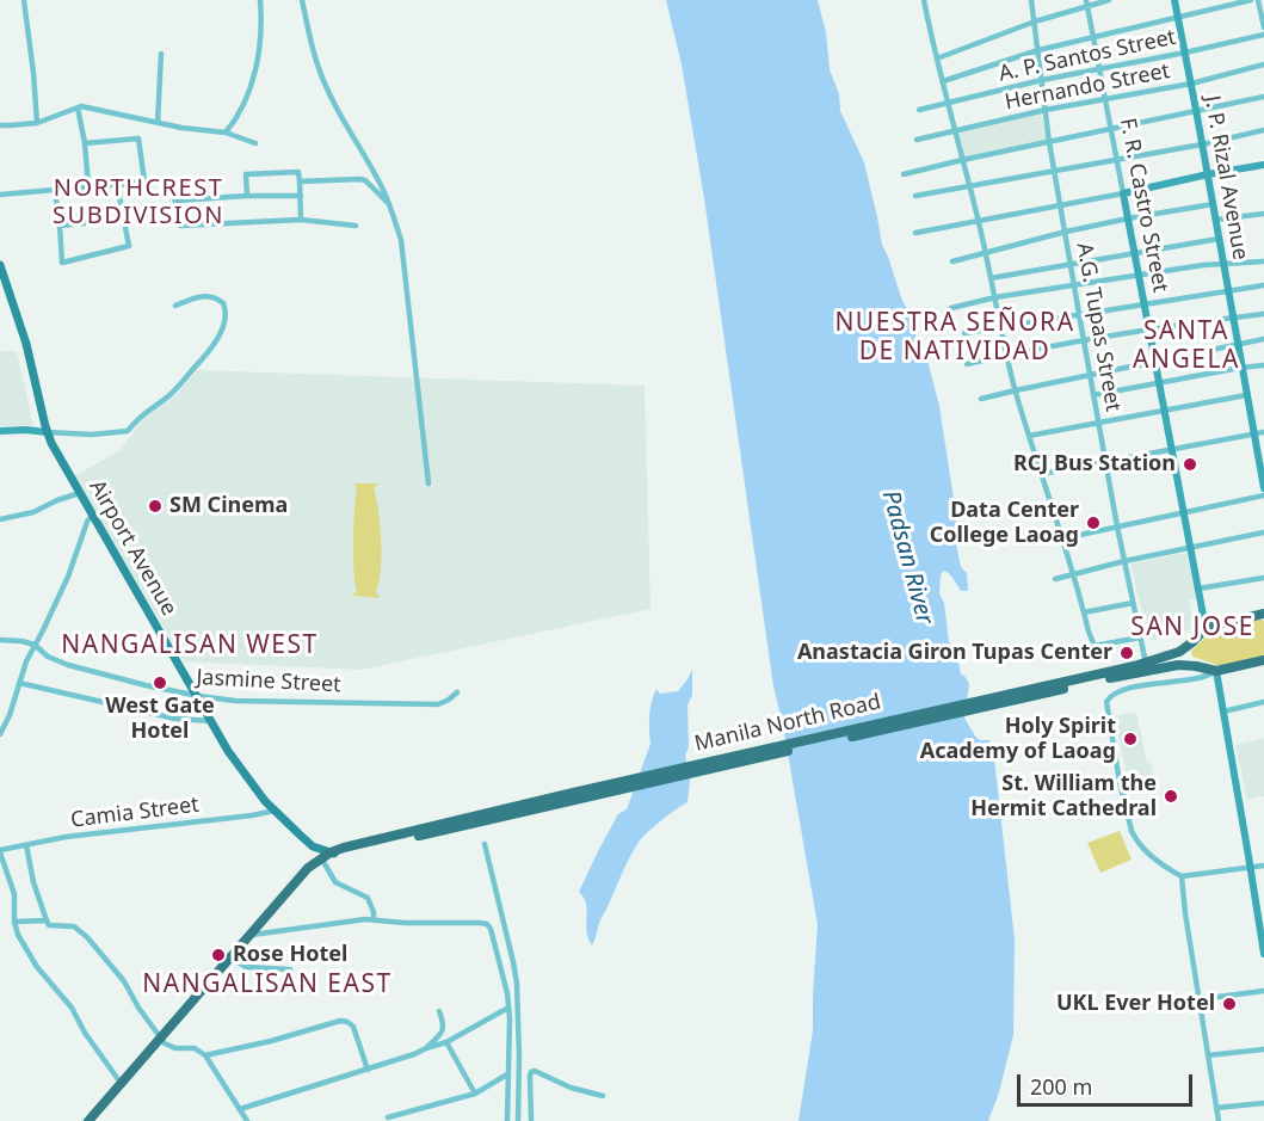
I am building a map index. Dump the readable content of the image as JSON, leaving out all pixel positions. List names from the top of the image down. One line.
{"streets":{"highway":["Manila North Road"],"main road":["J. P. Rizal Avenue","F. R. Castro Street","Airport Avenue"],"street":["A. P. Santos Street","Hernando Street","A.G. Tupas Street","Jasmine Street","Camia Street"]},"crossings":[["A. P. Santos Street","J. P. Rizal Avenue"],["A. P. Santos Street","F. R. Castro Street"],["A. P. Santos Street","A.G. Tupas Street"],["Hernando Street","J. P. Rizal Avenue"],["Hernando Street","F. R. Castro Street"],["Hernando Street","A.G. Tupas Street"],["F. R. Castro Street","Manila North Road"],["Airport Avenue","Jasmine Street"],["Airport Avenue","Manila North Road"],["Airport Avenue","Camia Street"]],"districts":["NORTHCREST SUBDIVISION","NUESTRA SEÑORA DE NATIVIDAD","SANTA ANGELA","SAN JOSE","NANGALISAN WEST","NANGALISAN EAST"],"water":["Padsan River"],"places":["RCJ Bus Station","SM Cinema","Data Center College Laoag","Anastacia Giron Tupas Center","West Gate Hotel","Holy Spirit Academy of Laoag","St. William the Hermit Cathedral","Rose Hotel","UKL Ever Hotel"],"scale_bar":"200 m"}
